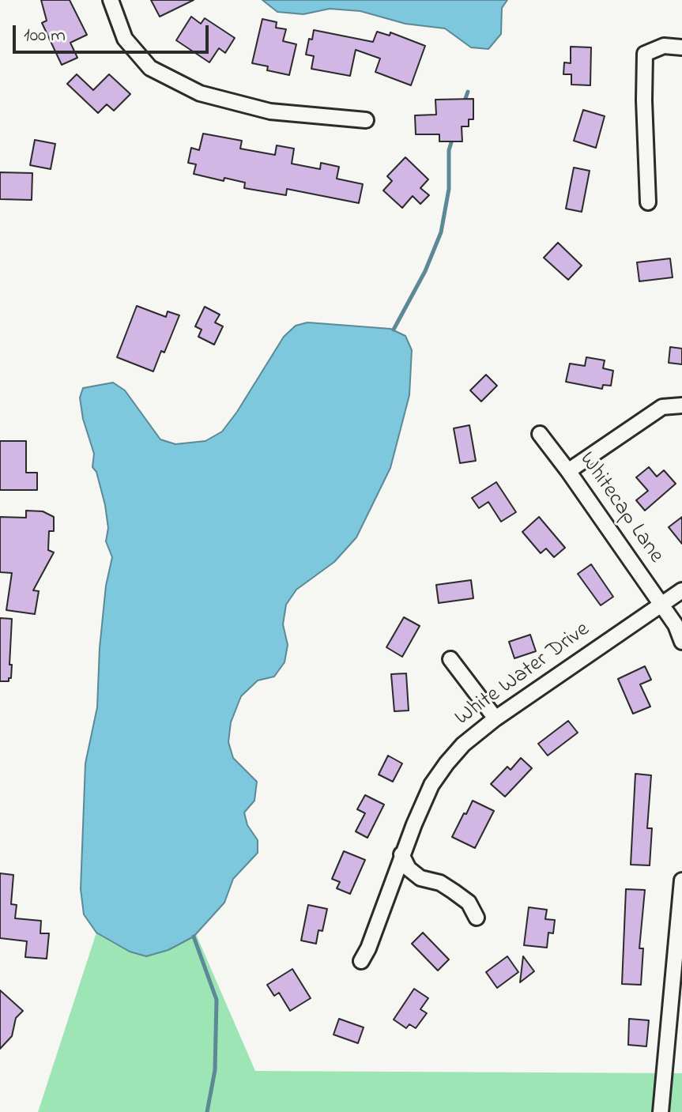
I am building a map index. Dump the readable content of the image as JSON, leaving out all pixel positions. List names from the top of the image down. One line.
{"streets":{"street":["Whitecap Lane","White Water Drive"]},"crossings":[["Whitecap Lane","White Water Drive"]],"scale_bar":"100 m"}
